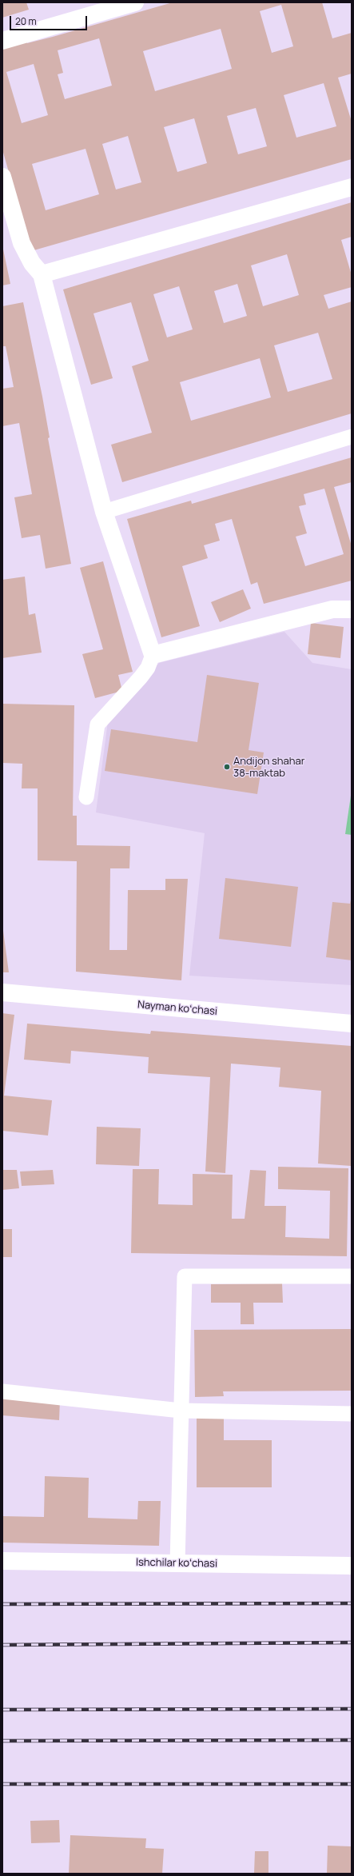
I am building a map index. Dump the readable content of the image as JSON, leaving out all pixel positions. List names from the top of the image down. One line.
{"streets":{"street":["Nayman koʻchasi","Ishchilar koʻchasi"]},"places":["Andijon shahar 38-maktab"],"scale_bar":"20 m"}
